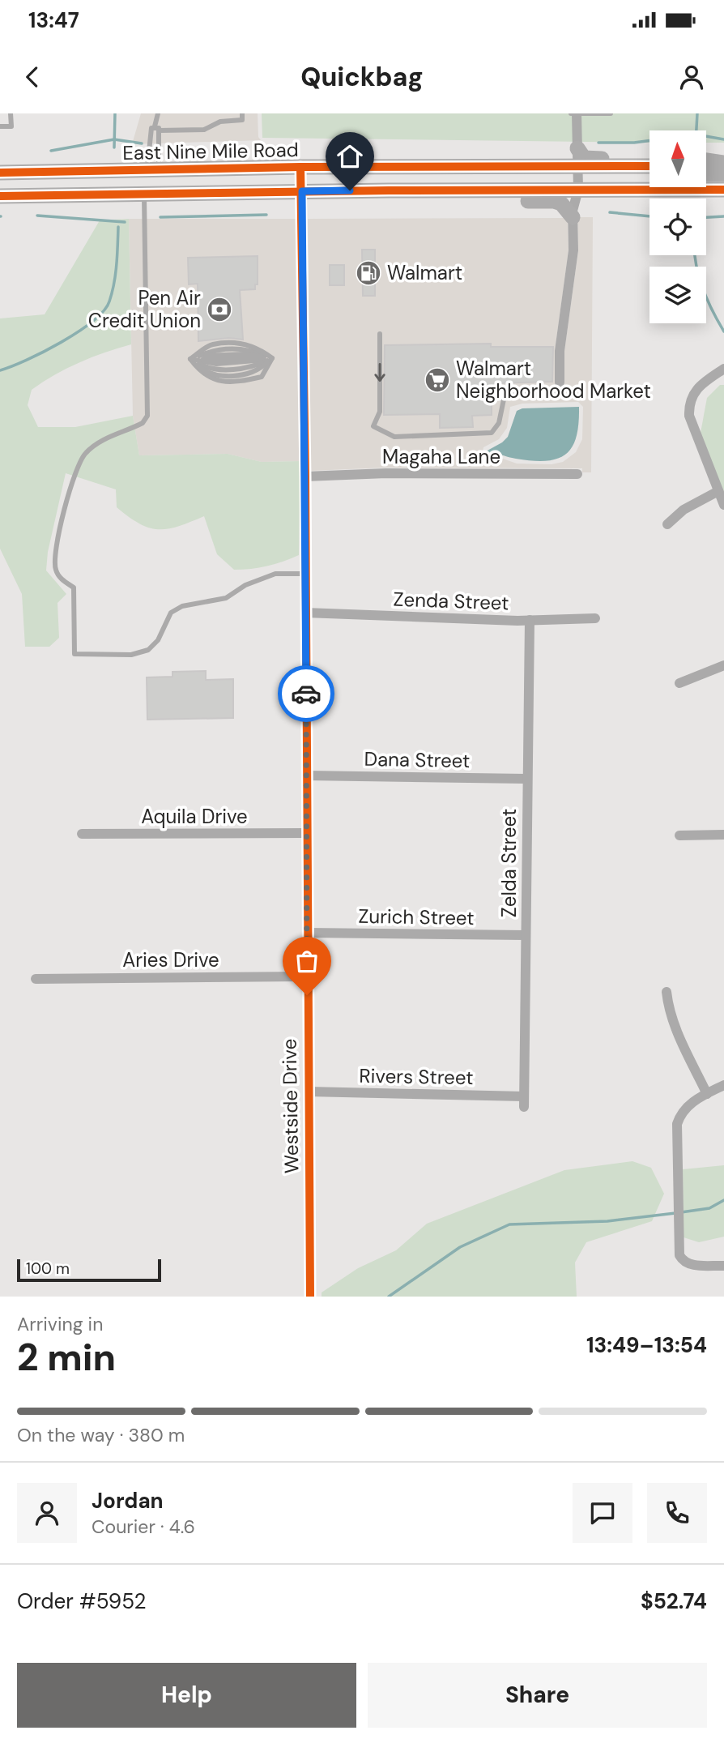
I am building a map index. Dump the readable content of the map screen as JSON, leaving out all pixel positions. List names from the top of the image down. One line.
{"streets":{"main road":["East Nine Mile Road"],"street":["Magaha Lane","Zenda Street","Dana Street","Aquila Drive","Zelda Street","Zurich Street","Aries Drive","Rivers Street","Westside Drive"]},"crossings":[["East Nine Mile Road","Westside Drive"],["Magaha Lane","Westside Drive"],["Zenda Street","Zelda Street"],["Zenda Street","Westside Drive"],["Dana Street","Zelda Street"],["Dana Street","Westside Drive"],["Aquila Drive","Westside Drive"],["Zelda Street","Zurich Street"],["Zelda Street","Rivers Street"],["Zurich Street","Westside Drive"],["Aries Drive","Westside Drive"],["Rivers Street","Westside Drive"]],"places":{"fuel station":["Walmart"],"bank":["Pen Air Credit Union"],"supermarket":["Walmart Neighborhood Market"]},"scale_bar":"100 m","north":"top","page":{"status":"13:47","header":"Quickbag","scale":"100 m","heading":["2 min","Arriving in","13:49–13:54"],"panel":["Jordan","Courier · 4.6","Order #5952","$52.74"],"bar":"On the way · 380 m","buttons":["Help","Share"]}}
